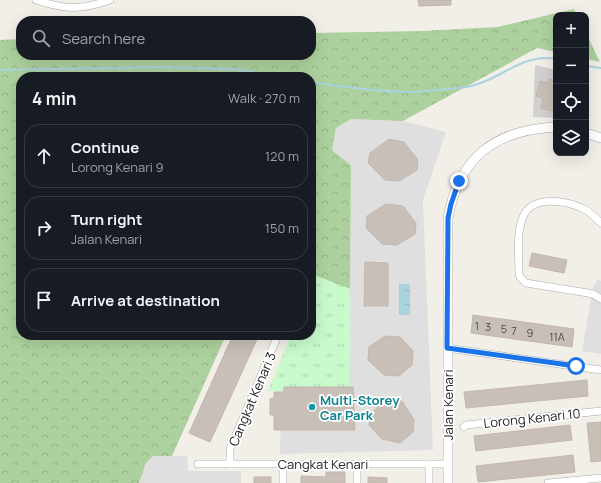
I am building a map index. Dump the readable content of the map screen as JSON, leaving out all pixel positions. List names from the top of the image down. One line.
{"streets":{"street":["Cangkat Kenari 3","Jalan Kenari","Lorong Kenari 10","Cangkat Kenari"]},"crossings":[["Cangkat Kenari 3","Cangkat Kenari"],["Jalan Kenari","Cangkat Kenari"]],"places":["Multi-Storey Car Park"],"house_numbers":["1","3","5","7","9","11A"],"page":{"map_buttons":["+","−"],"search":"Search here","heading":["4 min","Walk · 270 m"],"list":[["Continue","Lorong Kenari 9","120 m"],["Turn right","Jalan Kenari","150 m"],"Arrive at destination"]}}
